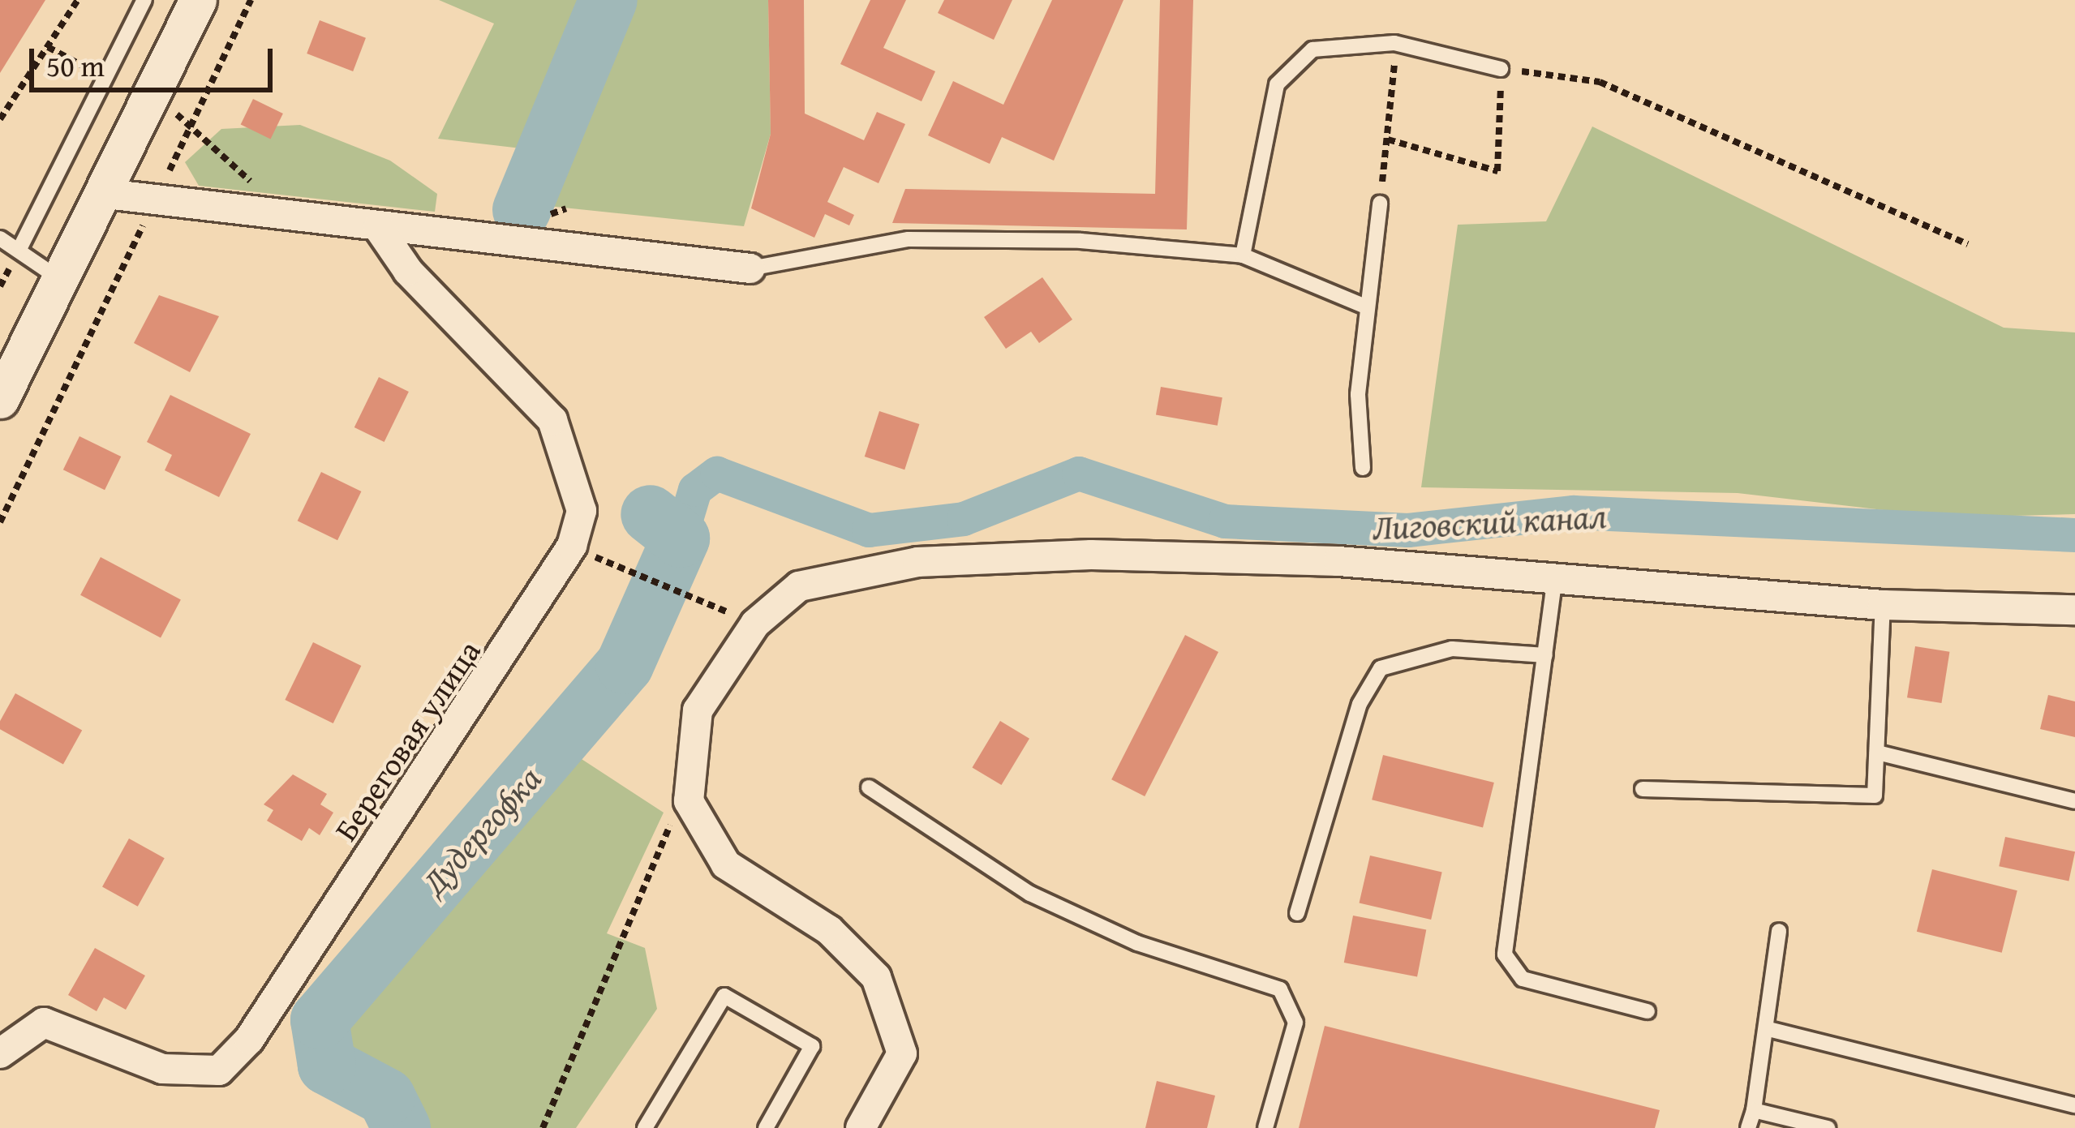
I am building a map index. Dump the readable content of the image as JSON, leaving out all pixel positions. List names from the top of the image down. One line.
{"streets":{"street":["Береговая улица"]},"water":["Лиговский канал","Дудергофка"],"scale_bar":"50 m"}
